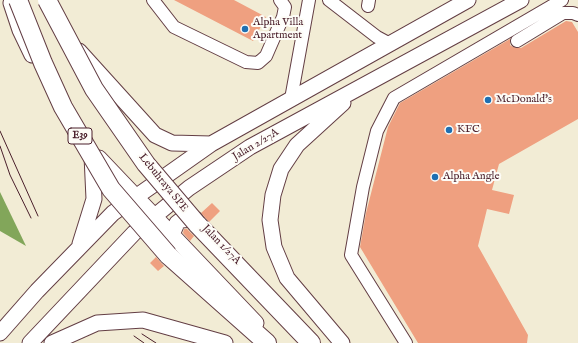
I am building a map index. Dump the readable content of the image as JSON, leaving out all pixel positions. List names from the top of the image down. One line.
{"streets":{"highway":["E39","Lebuhraya SPE"],"main road":["Jalan 2/27A","Jalan 1/27A"]},"crossings":[["Jalan 2/27A","Jalan 1/27A"],["Lebuhraya SPE","Jalan 1/27A"]],"places":["Alpha Villa Apartment","McDonald's","KFC","Alpha Angle"]}
